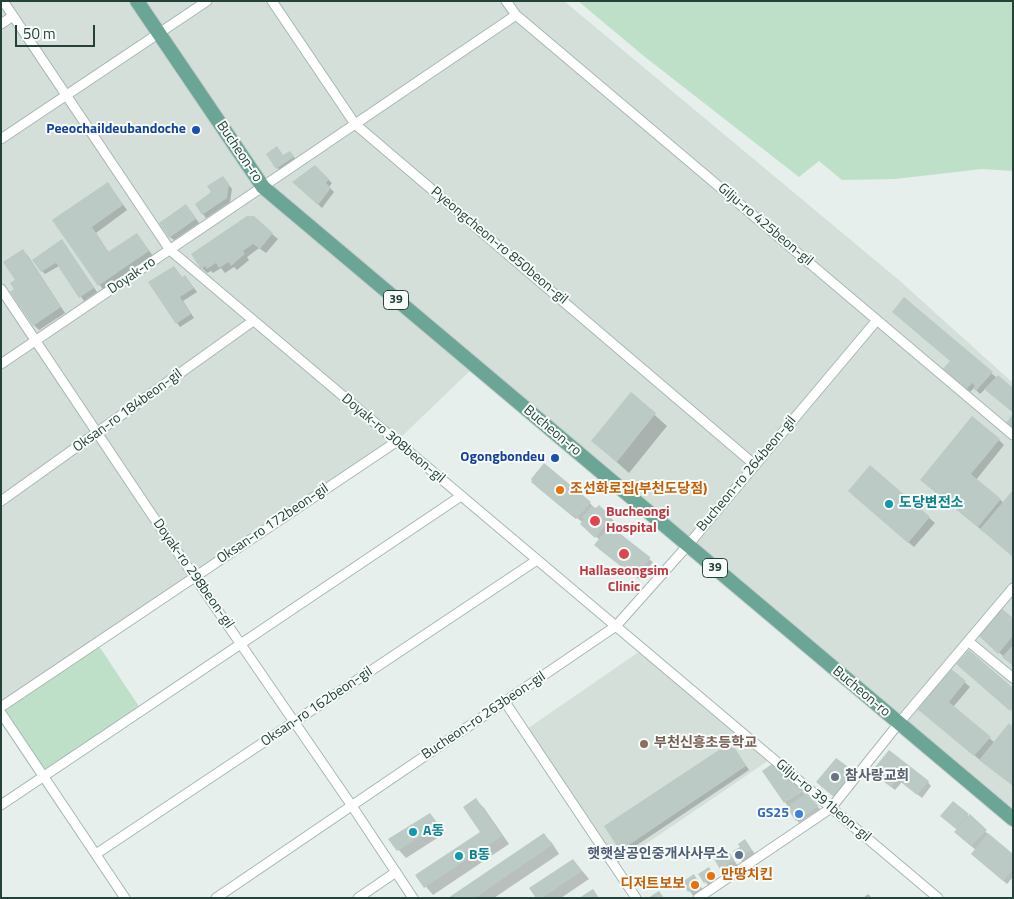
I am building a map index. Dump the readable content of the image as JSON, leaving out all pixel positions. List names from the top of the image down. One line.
{"streets":{"main road":["Bucheon-ro","39"],"street":["Gilju-ro 425beon-gil","Pyeongcheon-ro 850beon-gil","Doyak-ro","Oksan-ro 184beon-gil","Doyak-ro 308beon-gil","Bucheon-ro 264beon-gil","Oksan-ro 172beon-gil","Doyak-ro 298beon-gil","Oksan-ro 162beon-gil","Bucheon-ro 263beon-gil","Gilju-ro 391beon-gil"]},"crossings":[["Bucheon-ro","Doyak-ro"],["Bucheon-ro","Bucheon-ro 264beon-gil"],["Gilju-ro 425beon-gil","Doyak-ro"],["Gilju-ro 425beon-gil","Bucheon-ro 264beon-gil"],["Pyeongcheon-ro 850beon-gil","Doyak-ro"],["Pyeongcheon-ro 850beon-gil","Bucheon-ro 264beon-gil"],["Doyak-ro","Doyak-ro 308beon-gil"],["Doyak-ro","Doyak-ro 298beon-gil"],["Oksan-ro 184beon-gil","Doyak-ro 308beon-gil"],["Oksan-ro 184beon-gil","Doyak-ro 298beon-gil"],["Doyak-ro 308beon-gil","Bucheon-ro 264beon-gil"],["Doyak-ro 308beon-gil","Oksan-ro 172beon-gil"],["Doyak-ro 308beon-gil","Oksan-ro 162beon-gil"],["Doyak-ro 308beon-gil","Bucheon-ro 263beon-gil"],["Doyak-ro 308beon-gil","Gilju-ro 391beon-gil"],["Bucheon-ro 264beon-gil","Bucheon-ro 263beon-gil"],["Bucheon-ro 264beon-gil","Gilju-ro 391beon-gil"],["Oksan-ro 172beon-gil","Doyak-ro 298beon-gil"],["Doyak-ro 298beon-gil","Oksan-ro 162beon-gil"],["Doyak-ro 298beon-gil","Bucheon-ro 263beon-gil"],["Bucheon-ro 263beon-gil","Gilju-ro 391beon-gil"]],"places":["Peeochaildeubandoche","Ogongbondeu","조선화로집(부천도당점)","도당변전소","Bucheongi Hospital","Hallaseongsim Clinic","부천신흥초등학교","참사랑교회","GS25","A동","햇햇살공인중개사사무소","B동","만땅치킨","디저트보보"],"scale_bar":"50 m"}
